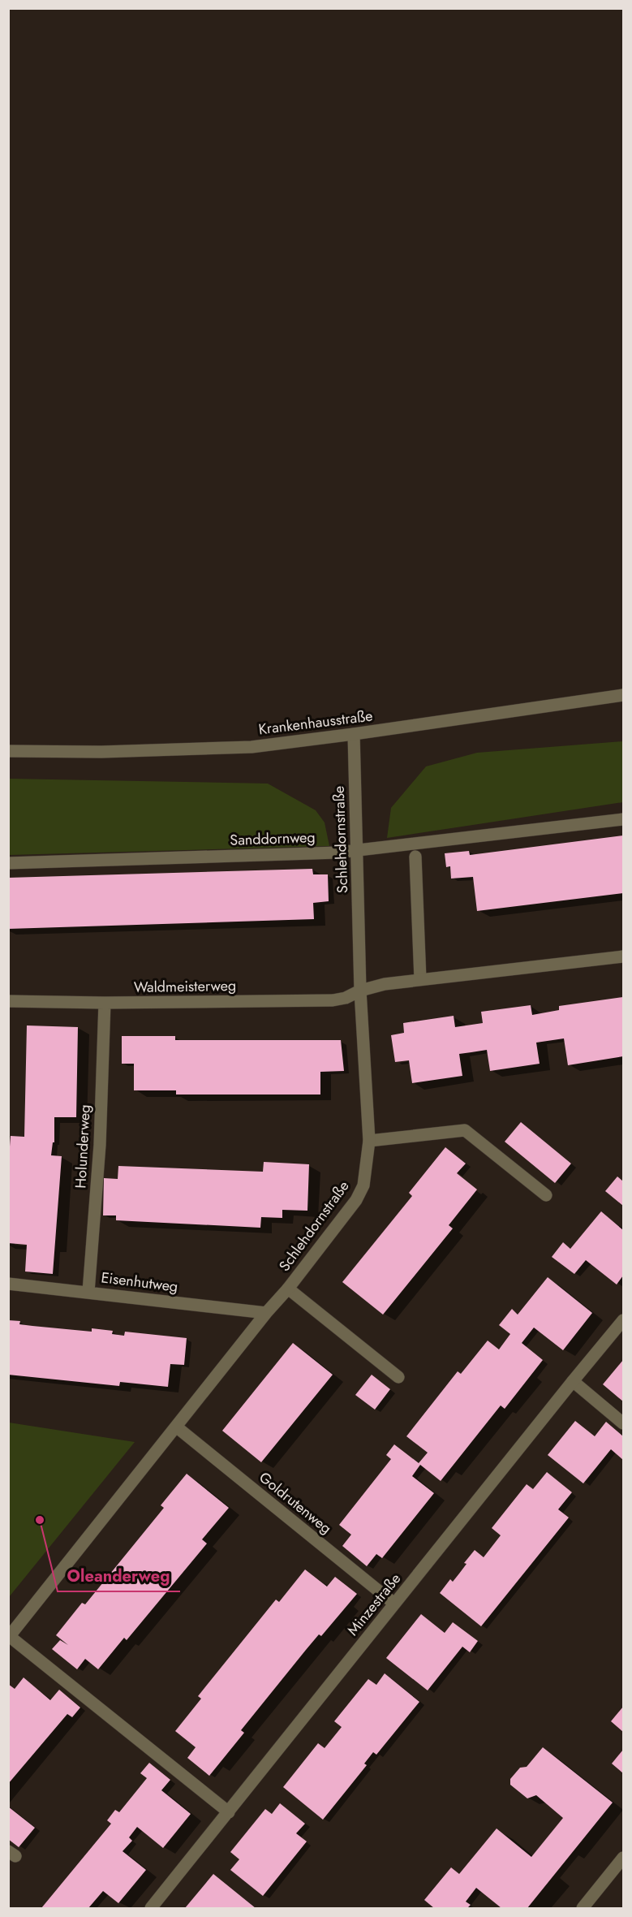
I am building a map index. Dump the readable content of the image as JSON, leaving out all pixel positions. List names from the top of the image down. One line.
{"streets":{"street":["Krankenhausstraße","Sanddornweg","Schlehdornstraße","Waldmeisterweg","Holunderweg","Eisenhutweg","Goldrutenweg","Minzestraße"]},"crossings":[["Krankenhausstraße","Schlehdornstraße"],["Sanddornweg","Schlehdornstraße"],["Schlehdornstraße","Waldmeisterweg"],["Schlehdornstraße","Eisenhutweg"],["Schlehdornstraße","Goldrutenweg"],["Waldmeisterweg","Holunderweg"],["Holunderweg","Eisenhutweg"],["Goldrutenweg","Minzestraße"]],"places":["Oleanderweg"]}
